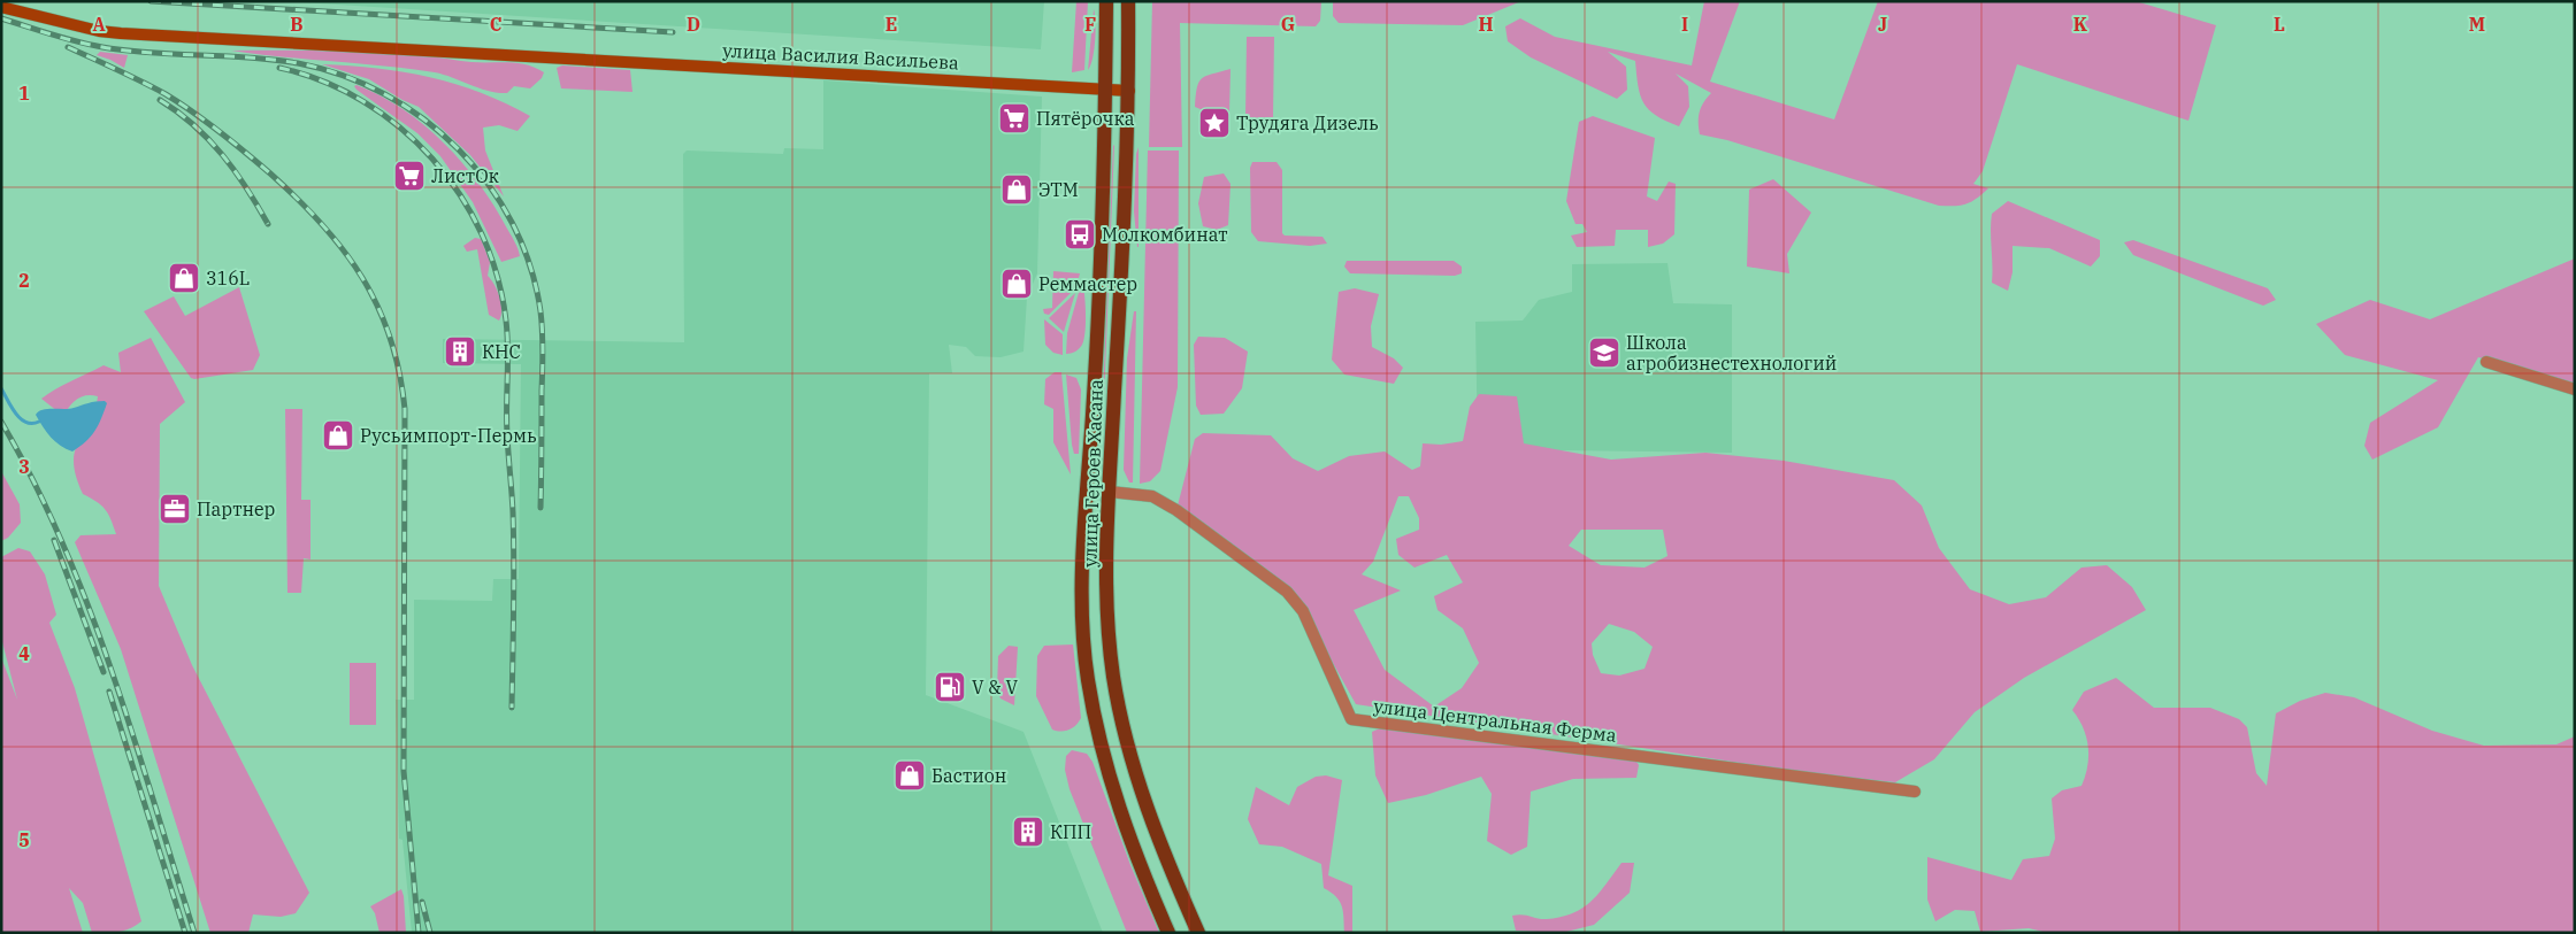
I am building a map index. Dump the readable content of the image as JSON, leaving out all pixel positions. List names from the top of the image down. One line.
{"streets":{"main road":["улица Василия Васильева","улица Героев Хасана"],"street":["улица Центральная Ферма"]},"crossings":[["улица Василия Васильева","улица Героев Хасана"],["улица Героев Хасана","улица Центральная Ферма"]],"places":{"supermarket":["Пятёрочка","ЛистОк"],"place":["Трудяга Дизель"],"shop":["ЭТМ","316L","Реммастер","Русьимпорт-Пермь","Бастион"],"bus stop":["Молкомбинат"],"building":["КНС","КПП"],"school or university":["Школа агробизнестехнологий"],"office":["Партнер"],"fuel station":["V & V"]},"grid":{"columns":["A","B","C","D","E","F","G","H","I","J","K","L","M"],"rows":["1","2","3","4","5"]}}
